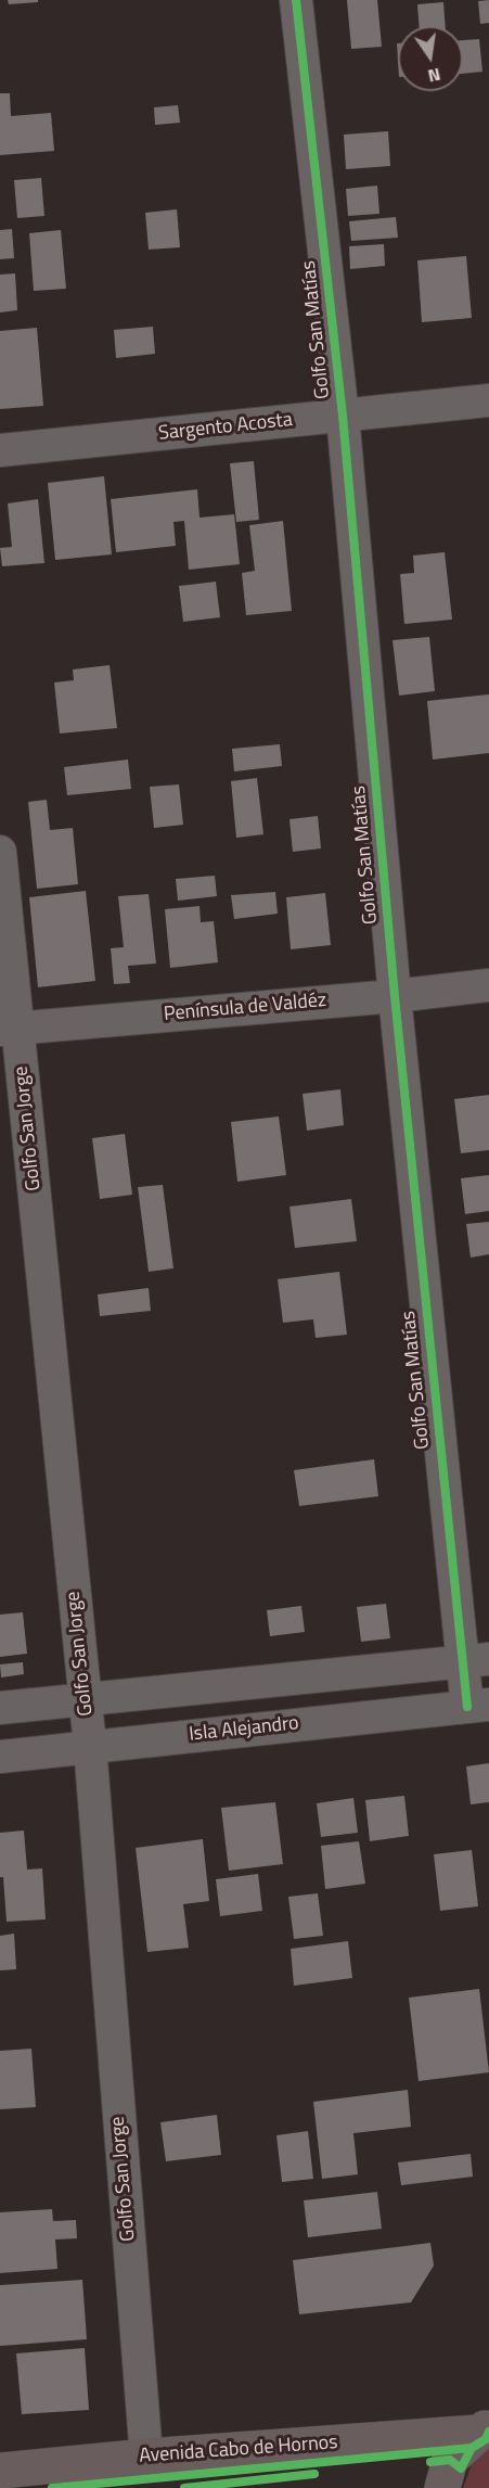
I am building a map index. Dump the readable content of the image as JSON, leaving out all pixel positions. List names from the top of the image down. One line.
{"streets":{"main road":["Avenida Cabo de Hornos"],"street":["Golfo San Matías","Sargento Acosta","Península de Valdéz","Golfo San Jorge","Isla Alejandro"]},"crossings":[["Golfo San Matías","Sargento Acosta"],["Golfo San Matías","Península de Valdéz"],["Golfo San Matías","Isla Alejandro"],["Península de Valdéz","Golfo San Jorge"],["Golfo San Jorge","Isla Alejandro"],["Golfo San Jorge","Avenida Cabo de Hornos"]],"north":"bottom"}
